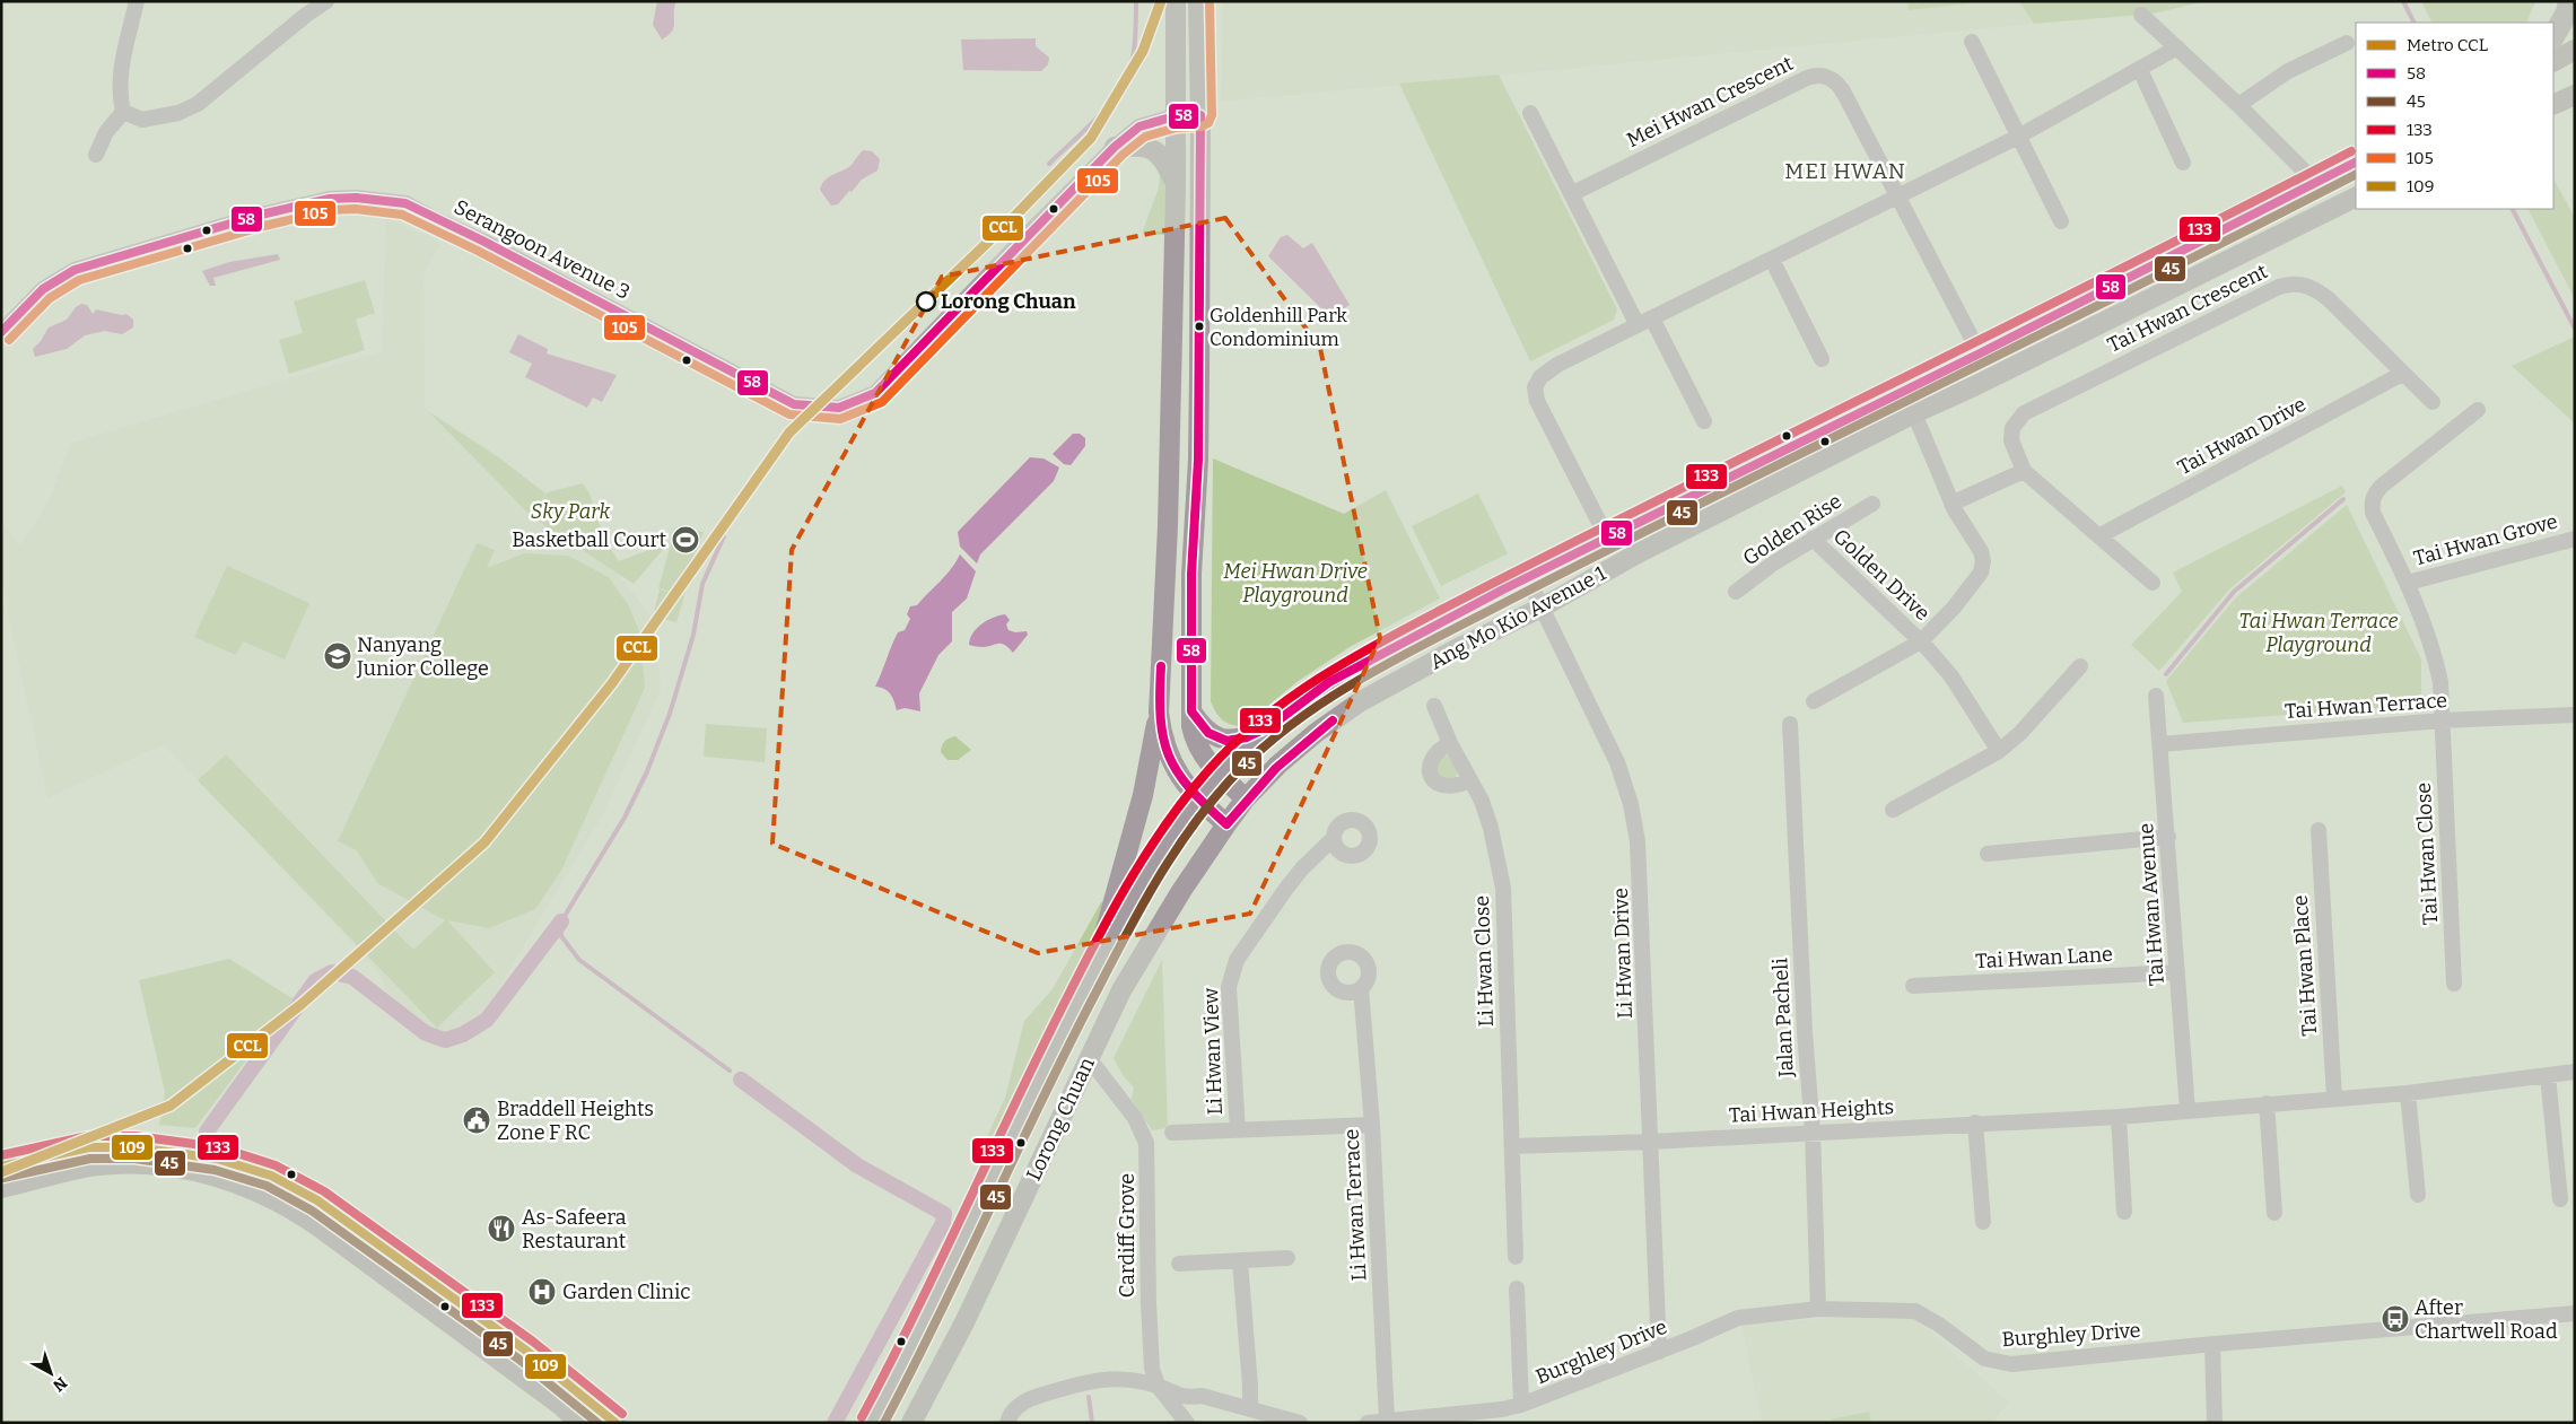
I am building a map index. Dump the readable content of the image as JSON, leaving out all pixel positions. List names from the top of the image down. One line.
{"streets":{"main road":["Ang Mo Kio Avenue 1","Lorong Chuan"],"street":["Mei Hwan Crescent","Serangoon Avenue 3","Tai Hwan Crescent","Tai Hwan Drive","Golden Rise","Tai Hwan Grove","Golden Drive","Tai Hwan Terrace","Tai Hwan Close","Tai Hwan Avenue","Li Hwan Drive","Tai Hwan Lane","Li Hwan Close","Tai Hwan Place","Jalan Pacheli","Li Hwan View","Tai Hwan Heights","Li Hwan Terrace","Cardiff Grove","Burghley Drive"]},"crossings":[["Mei Hwan Crescent","Ang Mo Kio Avenue 1"],["Tai Hwan Crescent","Tai Hwan Drive"],["Golden Rise","Golden Drive"],["Tai Hwan Grove","Tai Hwan Terrace"],["Tai Hwan Grove","Tai Hwan Close"],["Ang Mo Kio Avenue 1","Li Hwan Drive"],["Ang Mo Kio Avenue 1","Lorong Chuan"],["Tai Hwan Terrace","Tai Hwan Close"],["Tai Hwan Terrace","Tai Hwan Avenue"],["Tai Hwan Avenue","Tai Hwan Lane"],["Tai Hwan Avenue","Tai Hwan Heights"],["Li Hwan Drive","Tai Hwan Heights"],["Li Hwan Drive","Burghley Drive"],["Tai Hwan Place","Tai Hwan Heights"],["Jalan Pacheli","Tai Hwan Heights"],["Jalan Pacheli","Burghley Drive"],["Li Hwan View","Li Hwan Terrace"],["Lorong Chuan","Cardiff Grove"],["Li Hwan Terrace","Burghley Drive"]],"districts":["MEI HWAN"],"parks":["Sky Park","Mei Hwan Drive Playground","Tai Hwan Terrace Playground"],"places":{"other":["Lorong Chuan","Goldenhill Park Condominium"],"sports":["Basketball Court"],"school or university":["Nanyang Junior College"],"public building":["Braddell Heights Zone F RC"],"restaurant":["As-Safeera Restaurant"],"hospital":["Garden Clinic"],"bus stop":["After Chartwell Road"]},"lines":["metro line CCL","transit line 105","transit line 58","transit line 133","transit line 45","transit line 109"],"legend":["Metro CCL","58","45","133","105","109"],"north":"bottom right"}
